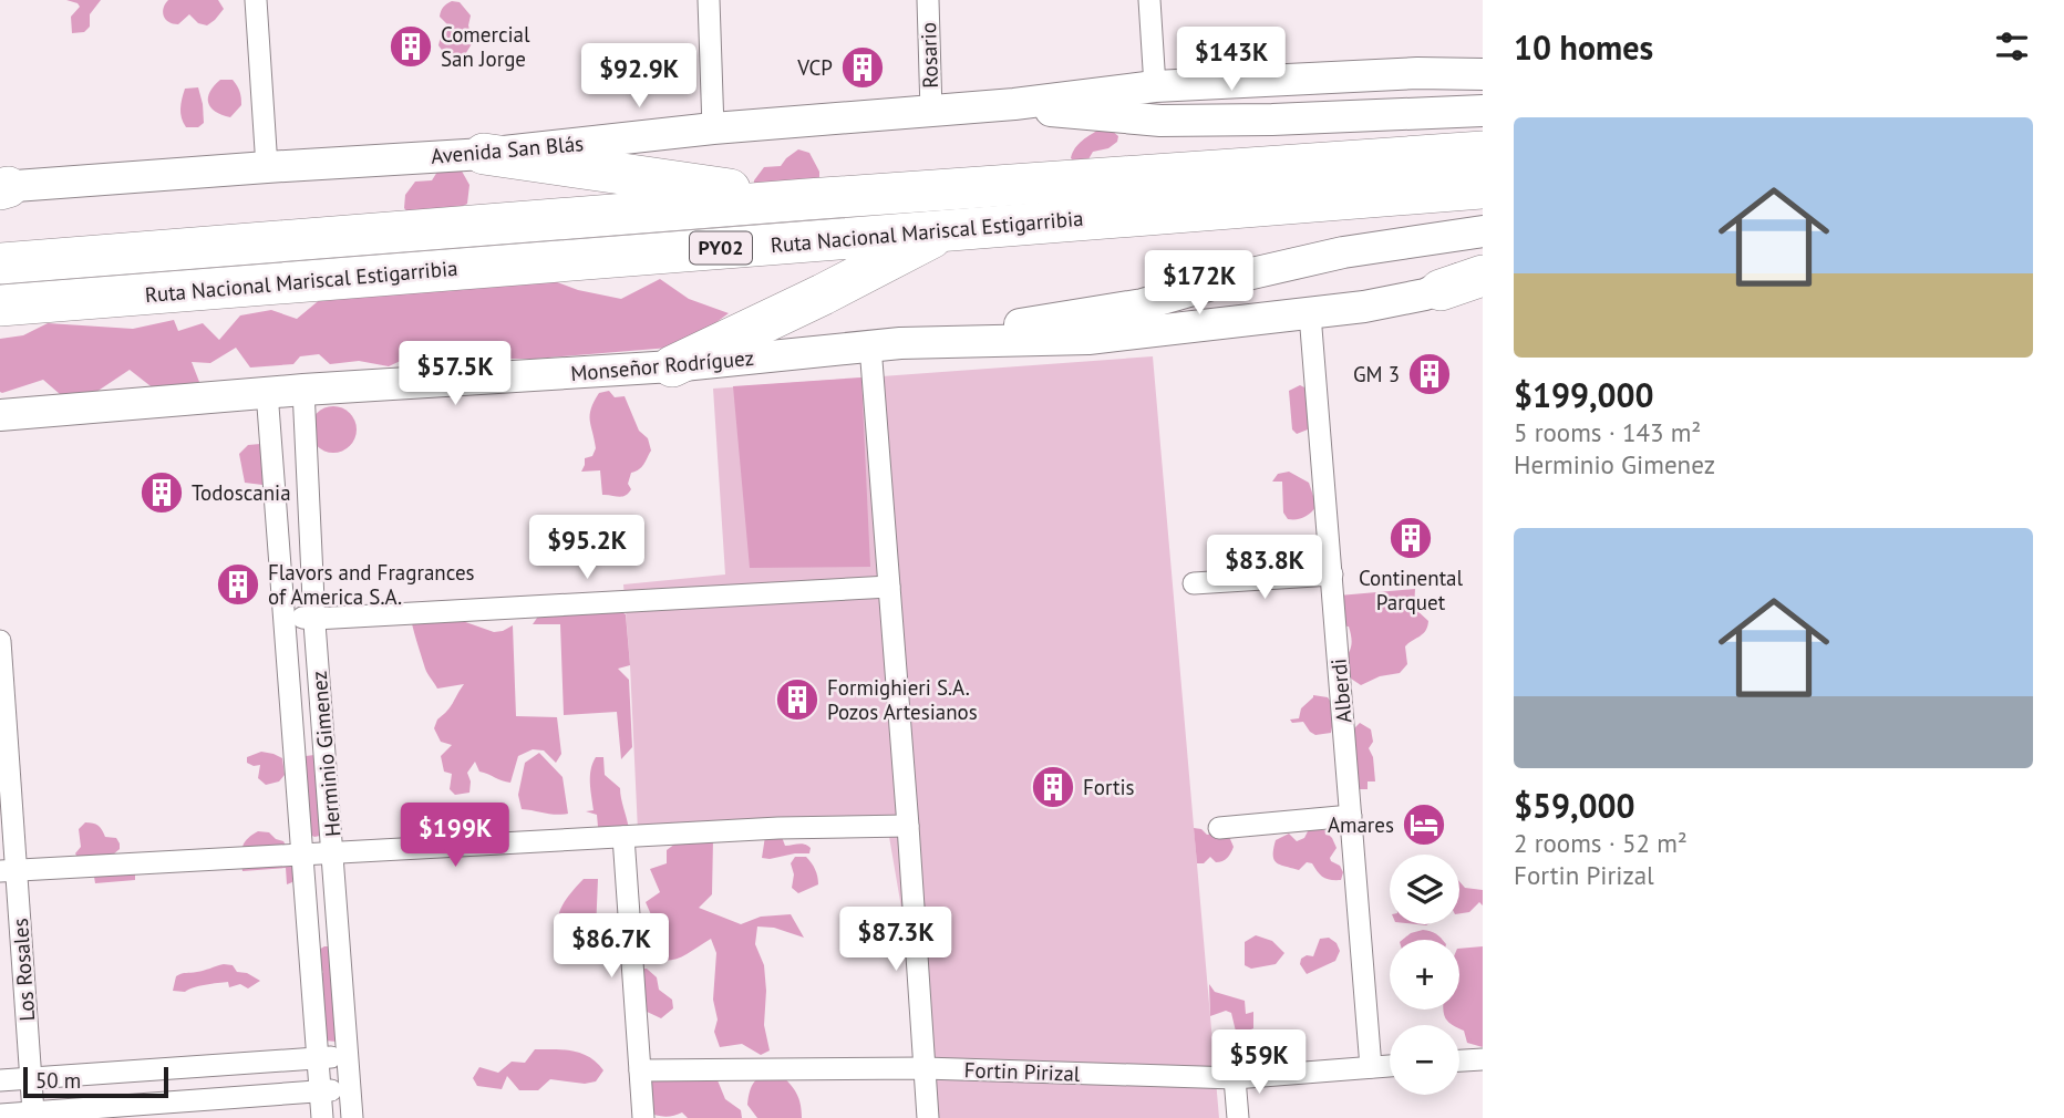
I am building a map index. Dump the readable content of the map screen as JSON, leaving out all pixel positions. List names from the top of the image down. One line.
{"streets":{"highway":["Ruta Nacional Mariscal Estigarribia","PY02"],"street":["Rosario","Avenida San Blás","Monseñor Rodríguez","Alberdi","Herminio Gimenez","Los Rosales","Fortin Pirizal"]},"crossings":[["Rosario","Avenida San Blás"],["Monseñor Rodríguez","Alberdi"],["Monseñor Rodríguez","Herminio Gimenez"],["Alberdi","Fortin Pirizal"]],"places":{"building":["Comercial San Jorge","VCP","GM 3","Todoscania","Continental Parquet","Flavors and Fragrances of America S.A.","Formighieri S.A. Pozos Artesianos","Fortis"],"hotel":["Amares"]},"scale_bar":"50 m","page":{"heading":"10 homes","price":["$143K","$92.9K","$172K","$57.5K","$95.2K","$83.8K","$199K","$87.3K","$86.7K","$59K"],"list":[{"name":"$199,000","note":"5 rooms · 143 m² · Herminio Gimenez"},{"name":"$59,000","note":"2 rooms · 52 m² · Fortin Pirizal"}],"map_buttons":["+","−"],"scale":"50 m"}}
